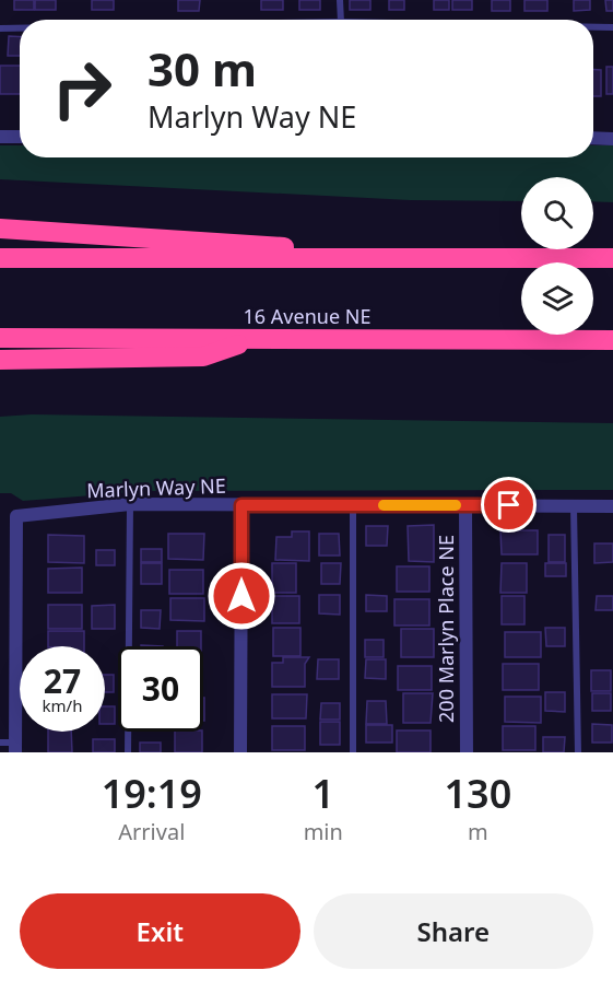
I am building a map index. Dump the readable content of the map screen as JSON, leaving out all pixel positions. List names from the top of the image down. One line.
{"streets":{"highway":["16 Avenue NE"],"street":["Marlyn Way NE","200 Marlyn Place NE"]},"crossings":[["Marlyn Way NE","200 Marlyn Place NE"]],"page":{"turn":["30 m","Marlyn Way NE"],"speed":"27 km/h","limit":"30","eta":["19:19","Arrival","1","min","130","m"],"buttons":["Exit","Share"]}}
